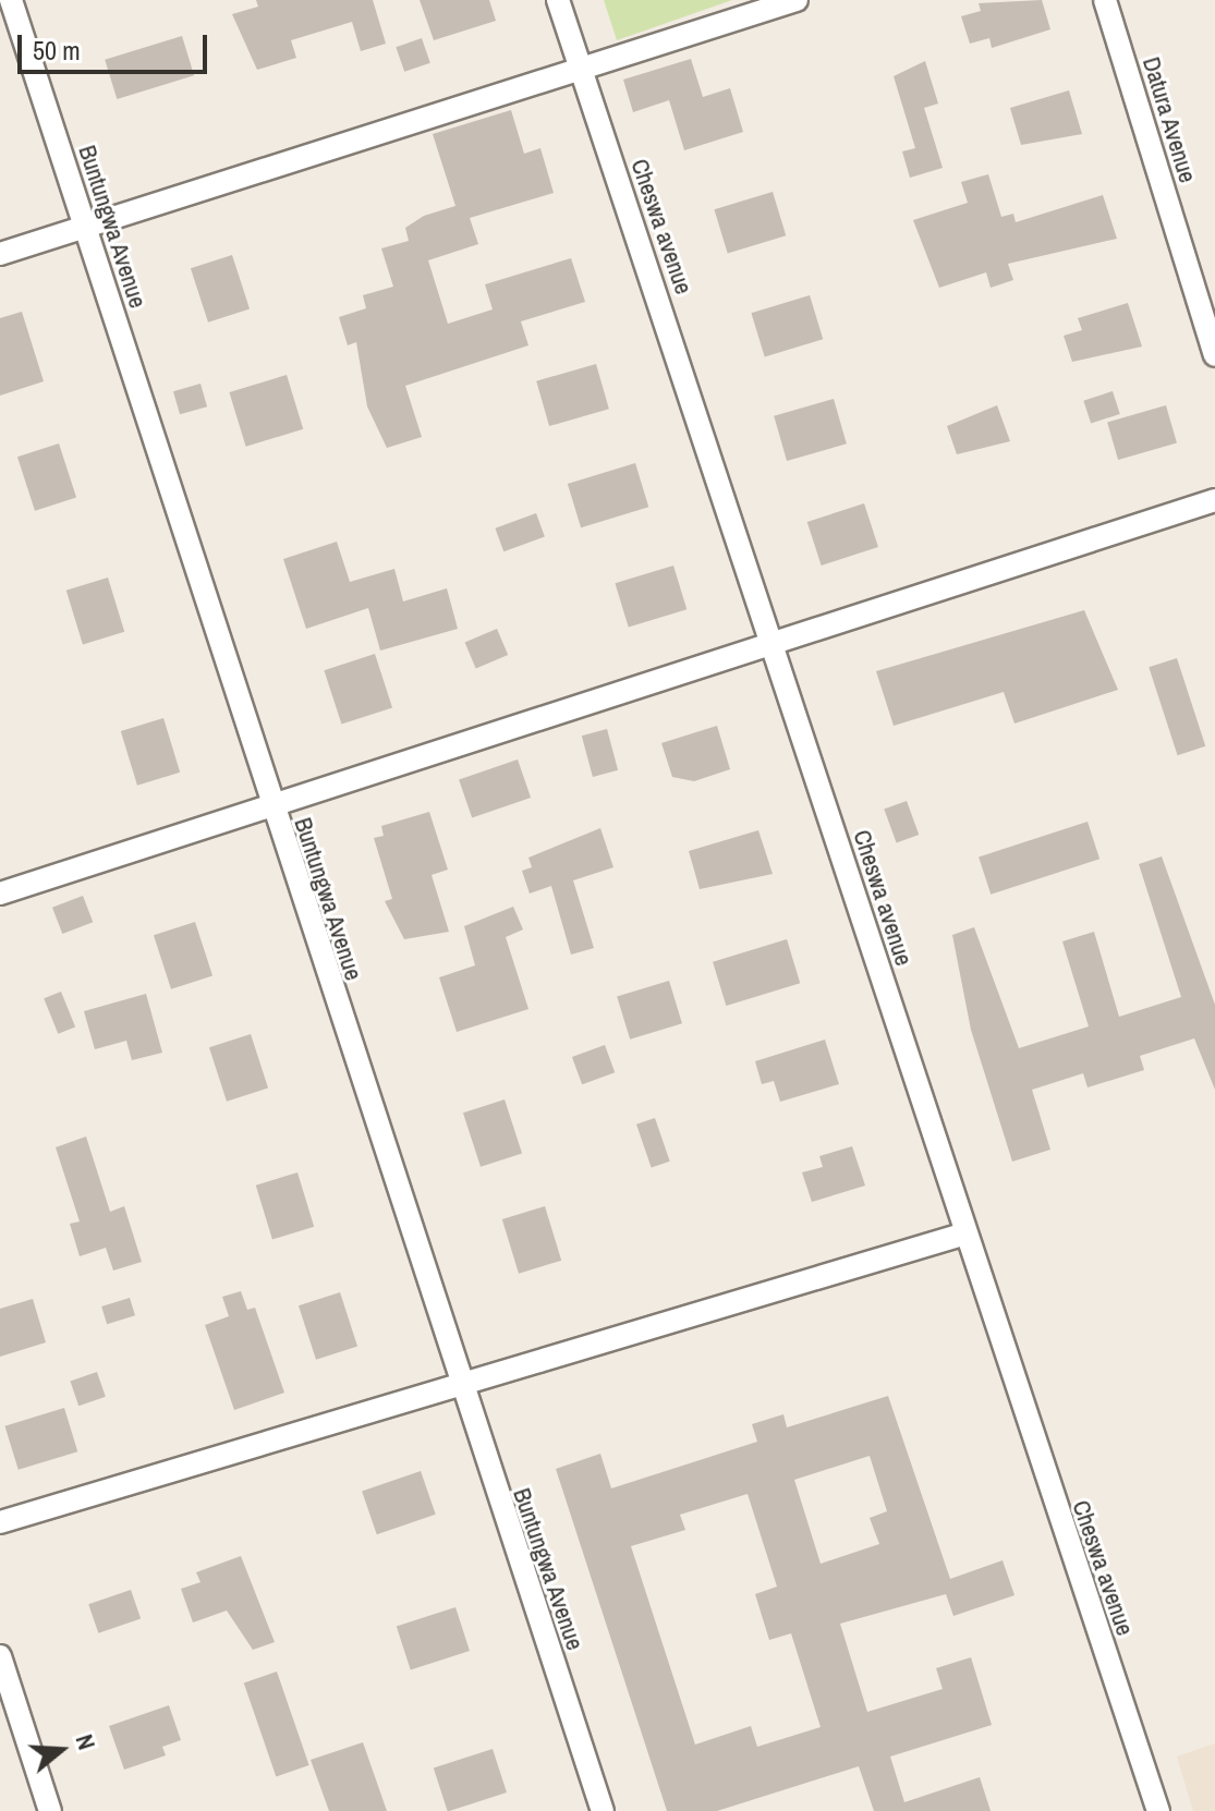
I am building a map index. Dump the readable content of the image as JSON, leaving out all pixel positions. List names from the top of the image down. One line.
{"streets":{"street":["Datura Avenue","Buntungwa Avenue","Cheswa avenue"]},"scale_bar":"50 m","north":"right"}
